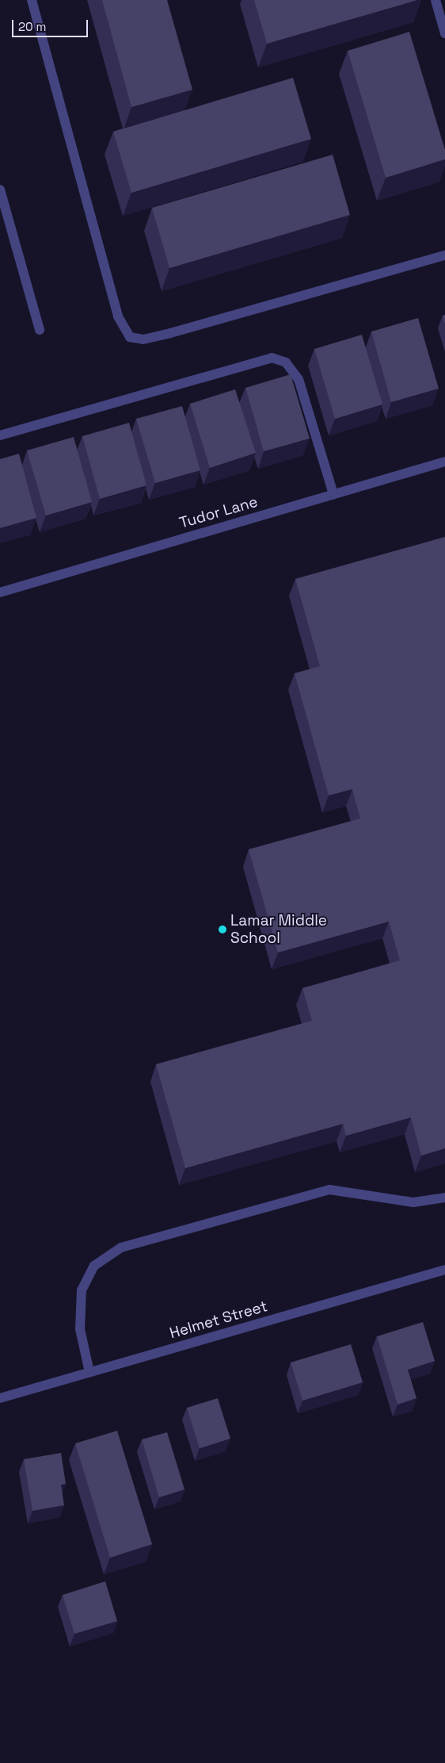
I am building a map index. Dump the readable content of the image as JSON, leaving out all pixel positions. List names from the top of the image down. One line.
{"streets":{"street":["Tudor Lane","Helmet Street"]},"places":["Lamar Middle School"],"scale_bar":"20 m"}
